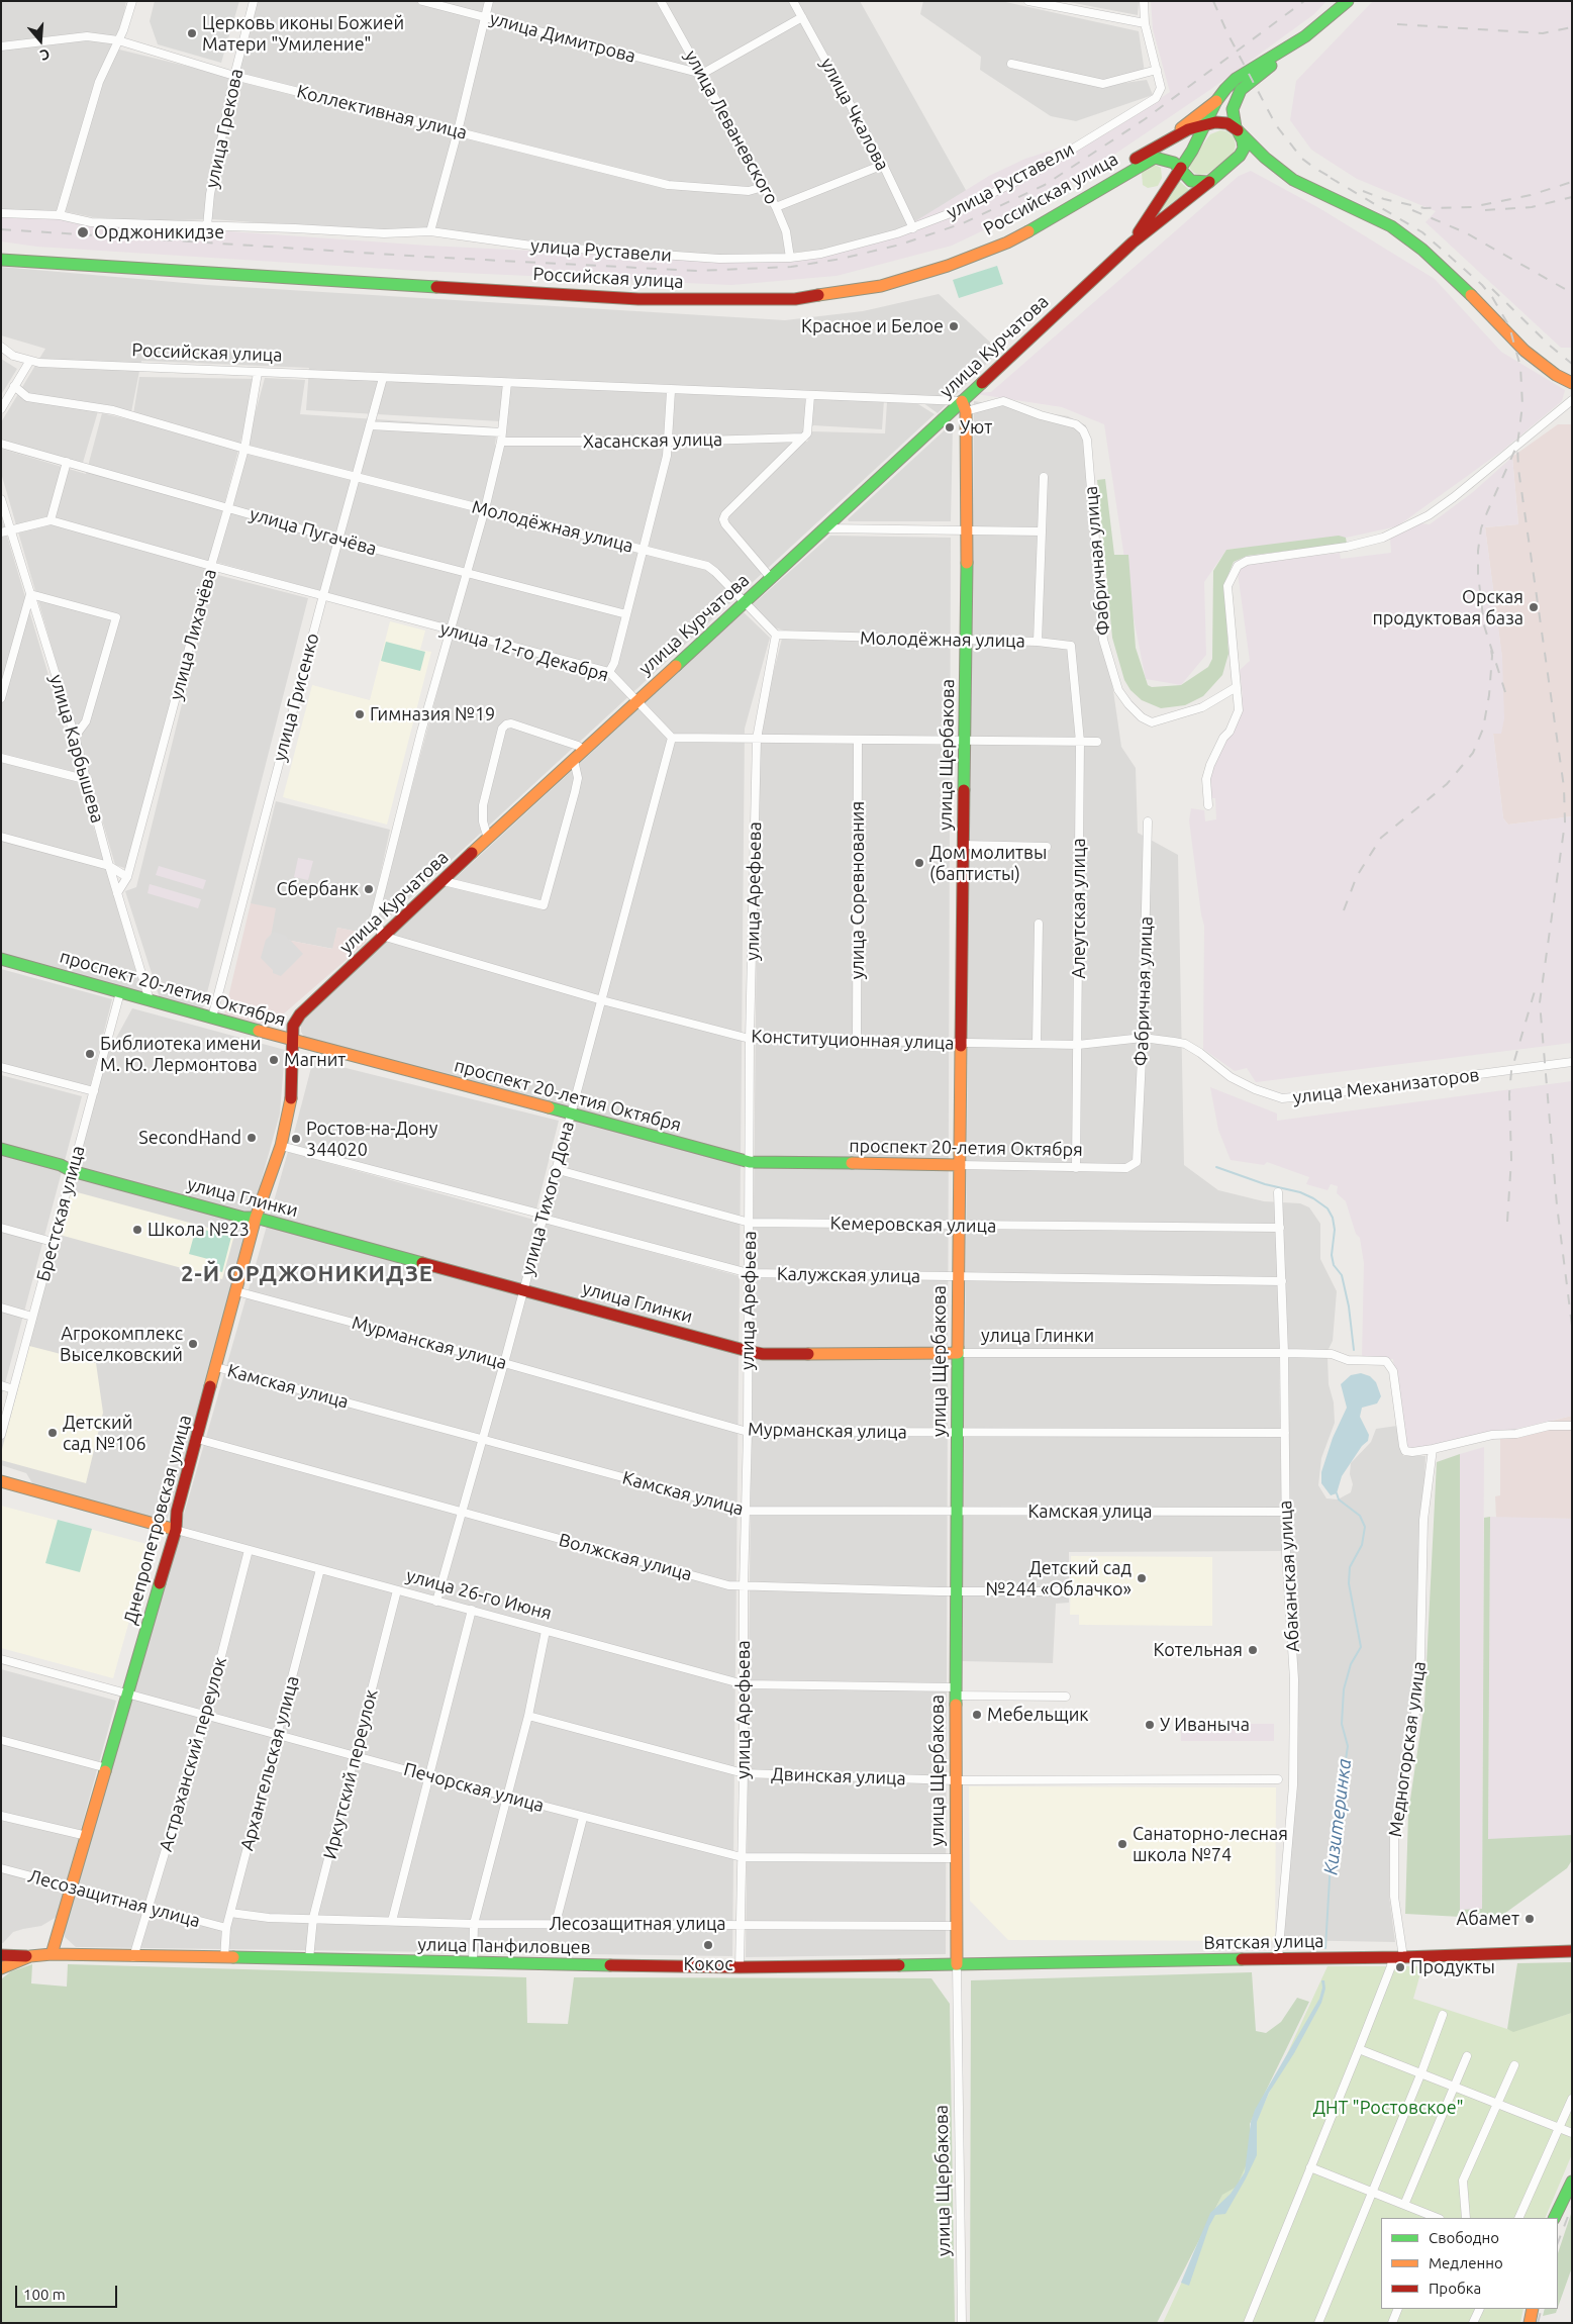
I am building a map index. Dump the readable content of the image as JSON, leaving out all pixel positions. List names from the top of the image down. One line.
{"streets":{"street":["улица Димитрова","Коллективная улица","улица Чкалова","улица Леваневского","улица Грекова","улица Руставели","Российская улица","улица Курчатова","Хасанская улица","Молодёжная улица","улица Пугачёва","Фабричная улица","улица Лихачёва","улица 12-го Декабря","улица Грисенко","улица Карбышева","улица Щербакова","улица Соревнования","улица Арефьева","Алеутская улица","проспект 20-летия Октября","Конституционная улица","улица Механизаторов","улица Глинки","улица Тихого Дона","Брестская улица","Кемеровская улица","Калужская улица","Мурманская улица","Камская улица","Днепропетровская улица","Волжская улица","Абаканская улица","улица 26-го Июня","Медногорская улица","Астраханский переулок","Архангельская улица","Иркутский переулок","Двинская улица","Печорская улица","Лесозащитная улица","Вятская улица","улица Панфиловцев"]},"crossings":[["улица Димитрова","улица Леваневского"],["Коллективная улица","улица Леваневского"],["Коллективная улица","улица Грекова"],["улица Чкалова","улица Руставели"],["улица Леваневского","улица Руставели"],["улица Грекова","улица Руставели"],["Российская улица","улица Курчатова"],["Российская улица","Фабричная улица"],["Российская улица","улица Лихачёва"],["Российская улица","улица Грисенко"],["Российская улица","улица Щербакова"],["улица Курчатова","Молодёжная улица"],["улица Курчатова","Фабричная улица"],["улица Курчатова","улица 12-го Декабря"],["улица Курчатова","улица Щербакова"],["улица Курчатова","проспект 20-летия Октября"],["улица Курчатова","Конституционная улица"],["улица Курчатова","Днепропетровская улица"],["Молодёжная улица","улица Лихачёва"],["Молодёжная улица","улица Грисенко"],["Молодёжная улица","улица Щербакова"],["Молодёжная улица","улица Арефьева"],["Молодёжная улица","Алеутская улица"],["улица Пугачёва","улица Лихачёва"],["улица Пугачёва","улица Грисенко"],["Фабричная улица","улица Щербакова"],["Фабричная улица","проспект 20-летия Октября"],["Фабричная улица","Конституционная улица"],["улица Лихачёва","улица 12-го Декабря"],["улица Лихачёва","улица Карбышева"],["улица 12-го Декабря","улица Грисенко"],["улица 12-го Декабря","улица Карбышева"],["улица 12-го Декабря","улица Тихого Дона"],["улица Грисенко","проспект 20-летия Октября"],["улица Карбышева","проспект 20-летия Октября"],["улица Щербакова","проспект 20-летия Октября"],["улица Щербакова","Конституционная улица"],["улица Щербакова","улица Глинки"],["улица Щербакова","Кемеровская улица"],["улица Щербакова","Калужская улица"],["улица Щербакова","Мурманская улица"],["улица Щербакова","Камская улица"],["улица Щербакова","Волжская улица"],["улица Щербакова","улица 26-го Июня"],["улица Щербакова","Двинская улица"],["улица Щербакова","Печорская улица"],["улица Щербакова","Лесозащитная улица"],["улица Щербакова","Вятская улица"],["улица Щербакова","улица Панфиловцев"],["улица Соревнования","Конституционная улица"],["улица Арефьева","проспект 20-летия Октября"],["улица Арефьева","Конституционная улица"],["улица Арефьева","улица Глинки"],["улица Арефьева","Кемеровская улица"],["улица Арефьева","Калужская улица"],["улица Арефьева","Мурманская улица"],["улица Арефьева","Камская улица"],["улица Арефьева","Волжская улица"],["улица Арефьева","улица 26-го Июня"],["улица Арефьева","Двинская улица"],["улица Арефьева","Печорская улица"],["улица Арефьева","Лесозащитная улица"],["улица Арефьева","улица Панфиловцев"],["Алеутская улица","проспект 20-летия Октября"],["Алеутская улица","Конституционная улица"],["проспект 20-летия Октября","улица Тихого Дона"],["проспект 20-летия Октября","Брестская улица"],["проспект 20-летия Октября","Днепропетровская улица"],["Конституционная улица","улица Механизаторов"],["Конституционная улица","улица Тихого Дона"],["улица Глинки","улица Тихого Дона"],["улица Глинки","Брестская улица"],["улица Глинки","Днепропетровская улица"],["улица Глинки","Абаканская улица"],["улица Глинки","Медногорская улица"],["улица Тихого Дона","Кемеровская улица"],["улица Тихого Дона","Калужская улица"],["улица Тихого Дона","Мурманская улица"],["улица Тихого Дона","Камская улица"],["улица Тихого Дона","Волжская улица"],["улица Тихого Дона","улица 26-го Июня"],["Кемеровская улица","Абаканская улица"],["Калужская улица","Днепропетровская улица"],["Калужская улица","Абаканская улица"],["Мурманская улица","Днепропетровская улица"],["Мурманская улица","Абаканская улица"],["Камская улица","Днепропетровская улица"],["Камская улица","Абаканская улица"],["Днепропетровская улица","Волжская улица"],["Днепропетровская улица","улица 26-го Июня"],["Днепропетровская улица","Печорская улица"],["Днепропетровская улица","Лесозащитная улица"],["Днепропетровская улица","улица Панфиловцев"],["Абаканская улица","Вятская улица"],["улица 26-го Июня","Астраханский переулок"],["улица 26-го Июня","Архангельская улица"],["улица 26-го Июня","Иркутский переулок"],["Медногорская улица","Вятская улица"],["Астраханский переулок","Печорская улица"],["Астраханский переулок","Лесозащитная улица"],["Астраханский переулок","улица Панфиловцев"],["Архангельская улица","Печорская улица"],["Архангельская улица","Лесозащитная улица"],["Архангельская улица","улица Панфиловцев"],["Иркутский переулок","Печорская улица"],["Иркутский переулок","Лесозащитная улица"],["Иркутский переулок","улица Панфиловцев"],["Вятская улица","улица Панфиловцев"]],"districts":["2-Й ОРДЖОНИКИДЗЕ"],"water":["Кизитеринка"],"parks":["ДНТ \"Ростовское\""],"places":["Церковь иконы Божией Матери \"Умиление\"","Орджоникидзе","Красное и Белое","Уют","Орская продуктовая база","Гимназия №19","Дом молитвы (баптисты)","Сбербанк","Библиотека имени М. Ю. Лермонтова","Магнит","SecondHand","Ростов-на-Дону 344020","Школа №23","Агрокомплекс Выселковский","Детский сад №106","Детский сад №244 «Облачко»","Котельная","Мебельщик","У Иваныча","Санаторно-лесная школа №74","Абамет","Кокос","Продукты"],"legend":["Свободно","Медленно","Пробка"],"scale_bar":"100 m","north":"bottom"}
